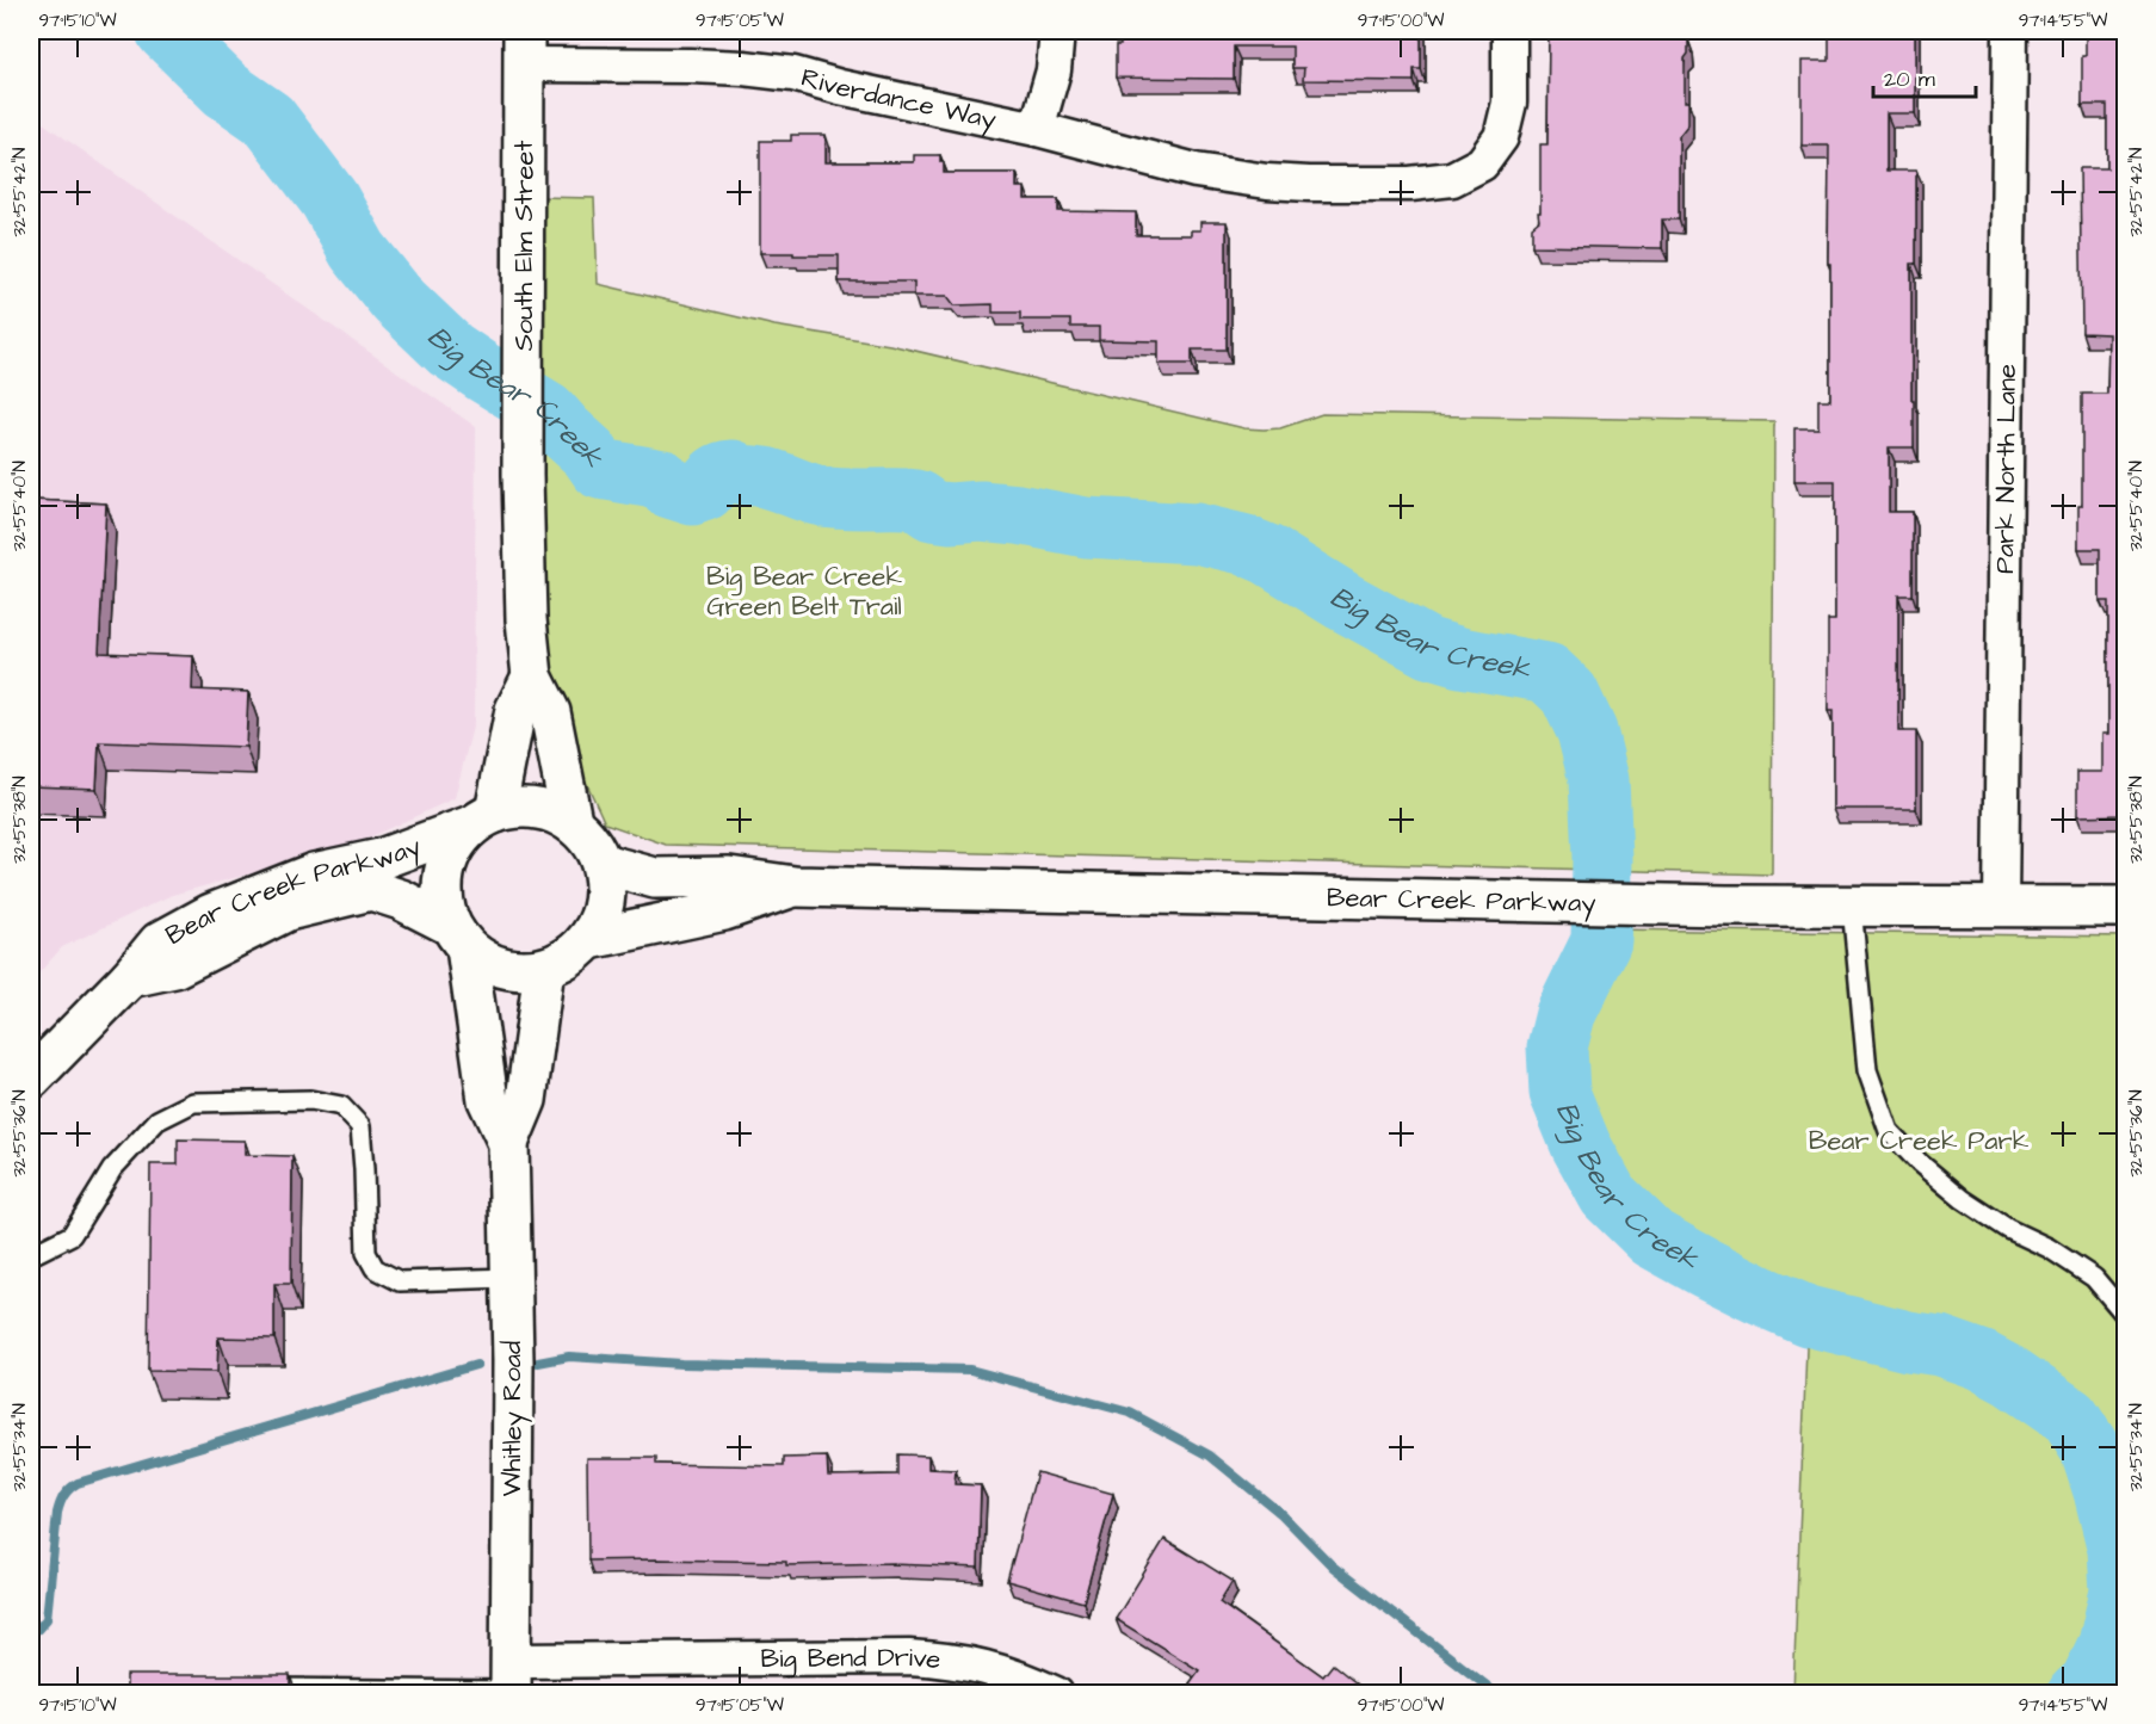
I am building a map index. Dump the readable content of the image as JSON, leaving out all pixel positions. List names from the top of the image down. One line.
{"streets":{"main road":["South Elm Street","Bear Creek Parkway","Whitley Road"],"street":["Riverdance Way","Park North Lane","Big Bend Drive"]},"crossings":[["Riverdance Way","South Elm Street"],["South Elm Street","Bear Creek Parkway"],["South Elm Street","Whitley Road"],["Park North Lane","Bear Creek Parkway"],["Bear Creek Parkway","Whitley Road"],["Whitley Road","Big Bend Drive"]],"water":["Big Bear Creek"],"parks":["Big Bear Creek Green Belt Trail","Bear Creek Park"],"scale_bar":"20 m","coordinates":["97°15'10\"W","97°15'05\"W","97°15'00\"W","97°14'55\"W","32°55'42\"N","32°55'40\"N","32°55'38\"N","32°55'36\"N","32°55'34\"N"]}
